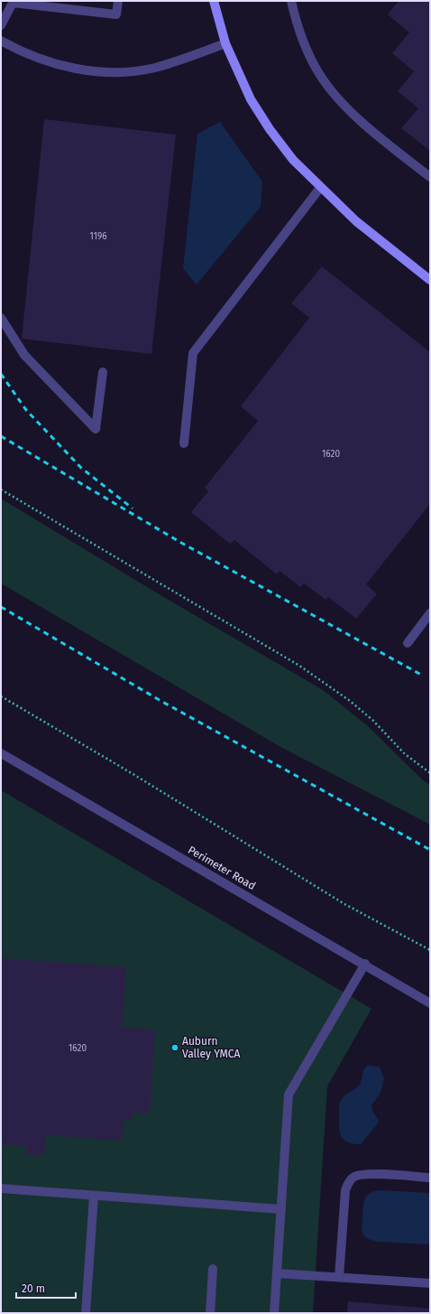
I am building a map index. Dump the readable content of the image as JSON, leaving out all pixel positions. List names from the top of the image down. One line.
{"streets":{"street":["Perimeter Road"]},"places":["Auburn Valley YMCA"],"house_numbers":["1196","1620","1620"],"scale_bar":"20 m"}
